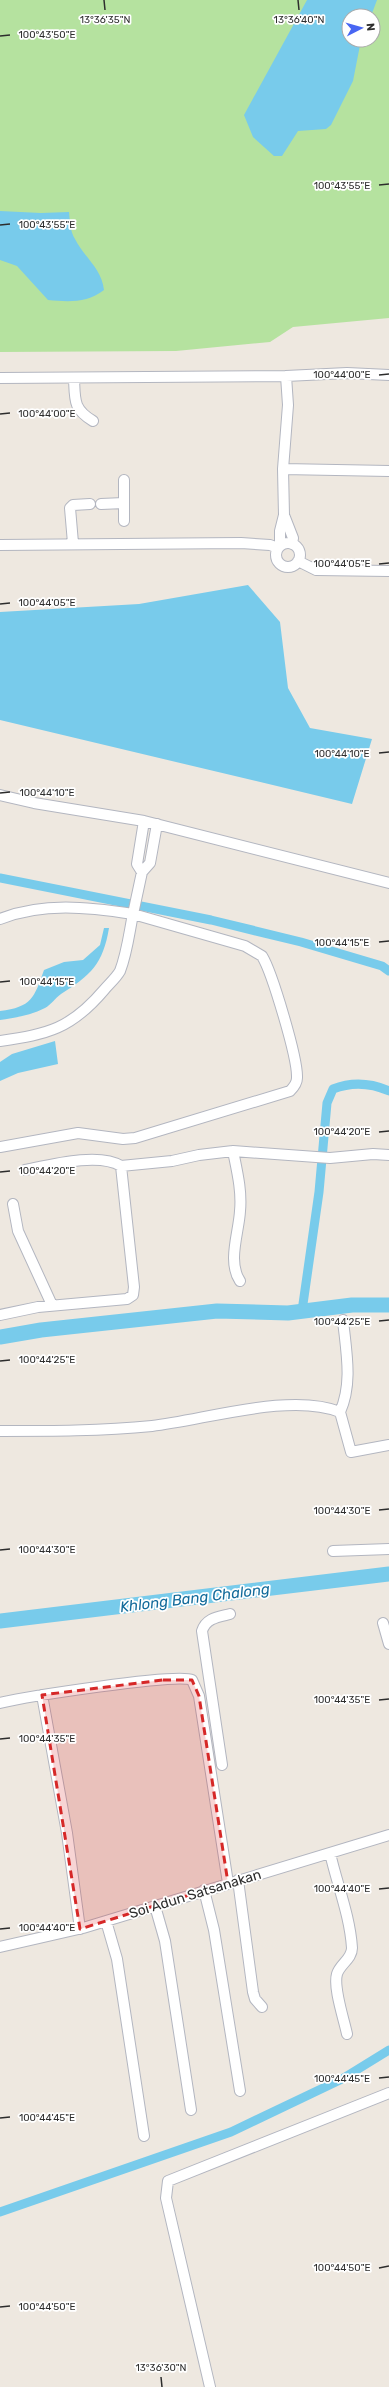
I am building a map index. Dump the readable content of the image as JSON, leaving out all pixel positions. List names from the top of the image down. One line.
{"streets":{"street":["Soi Adun Satsanakan"]},"water":["Khlong Bang Chalong"],"north":"right","coordinates":["13°36'35\"N","13°36'40\"N","100°43'50\"E","100°43'55\"E","100°44'00\"E","100°44'05\"E","100°44'10\"E","100°44'15\"E","100°44'20\"E","100°44'25\"E","100°44'30\"E","100°44'35\"E","100°44'40\"E","100°44'45\"E","100°44'50\"E","13°36'30\"N"]}
